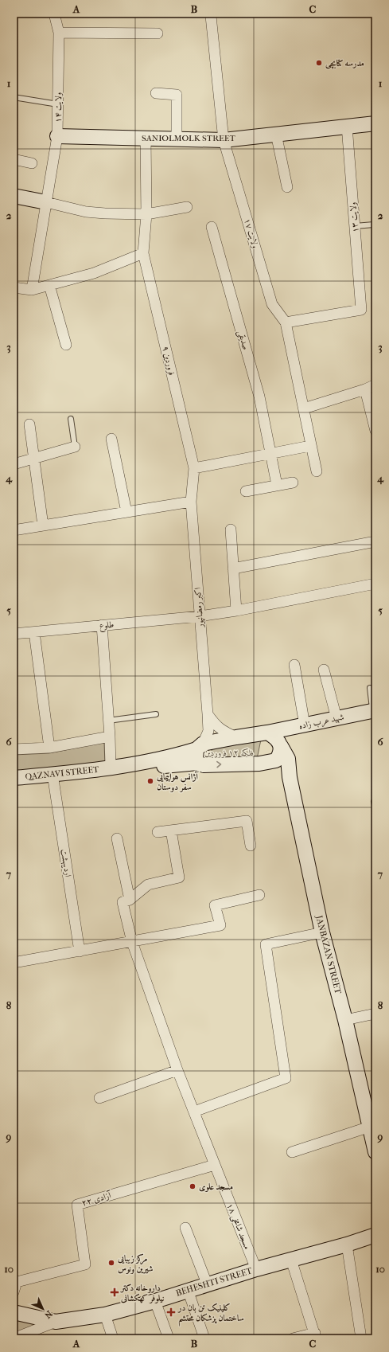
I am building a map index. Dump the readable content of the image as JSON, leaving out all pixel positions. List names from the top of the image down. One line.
{"streets":{"street":["ولایت ۱۴","SANIOLMOLK STREET","ولایت ۱۳","ولایت ۱۷","صدیقی","فروردین ۹","اکبر رمضانپور","طلوع","شهید عرب زاده","QAZNAVI STREET","اردیبهشت","JANBAZAN STREET","آزادی ۲۲","مسجد شامخی ۱۸","BEHESHTI STREET"]},"crossings":[["ولایت ۱۴","SANIOLMOLK STREET"],["SANIOLMOLK STREET","ولایت ۱۳"],["SANIOLMOLK STREET","ولایت ۱۷"],["SANIOLMOLK STREET","فروردین ۹"],["ولایت ۱۳","ولایت ۱۷"],["فروردین ۹","اکبر رمضانپور"],["اکبر رمضانپور","طلوع"],["اکبر رمضانپور","شهید عرب زاده"],["اکبر رمضانپور","QAZNAVI STREET"],["شهید عرب زاده","QAZNAVI STREET"],["QAZNAVI STREET","اردیبهشت"],["آزادی ۲۲","مسجد شامخی ۱۸"],["مسجد شامخی ۱۸","BEHESHTI STREET"]],"parks":["فلکه ۱۲ فروردین"],"places":{"other":["مدرسه کتابچی","آژانس هواپیمایی سفر دوستان","مسجد علوی","مرکز زیبایی شیرین ونوس"],"health":["داروخانه دکتر نیلوفر کهکشانی","کلینیک تن بان در ساختمان پزشکان محتشم"]},"north":"bottom right","grid":{"columns":["A","B","C"],"rows":["1","2","3","4","5","6","7","8","9","10"]}}
